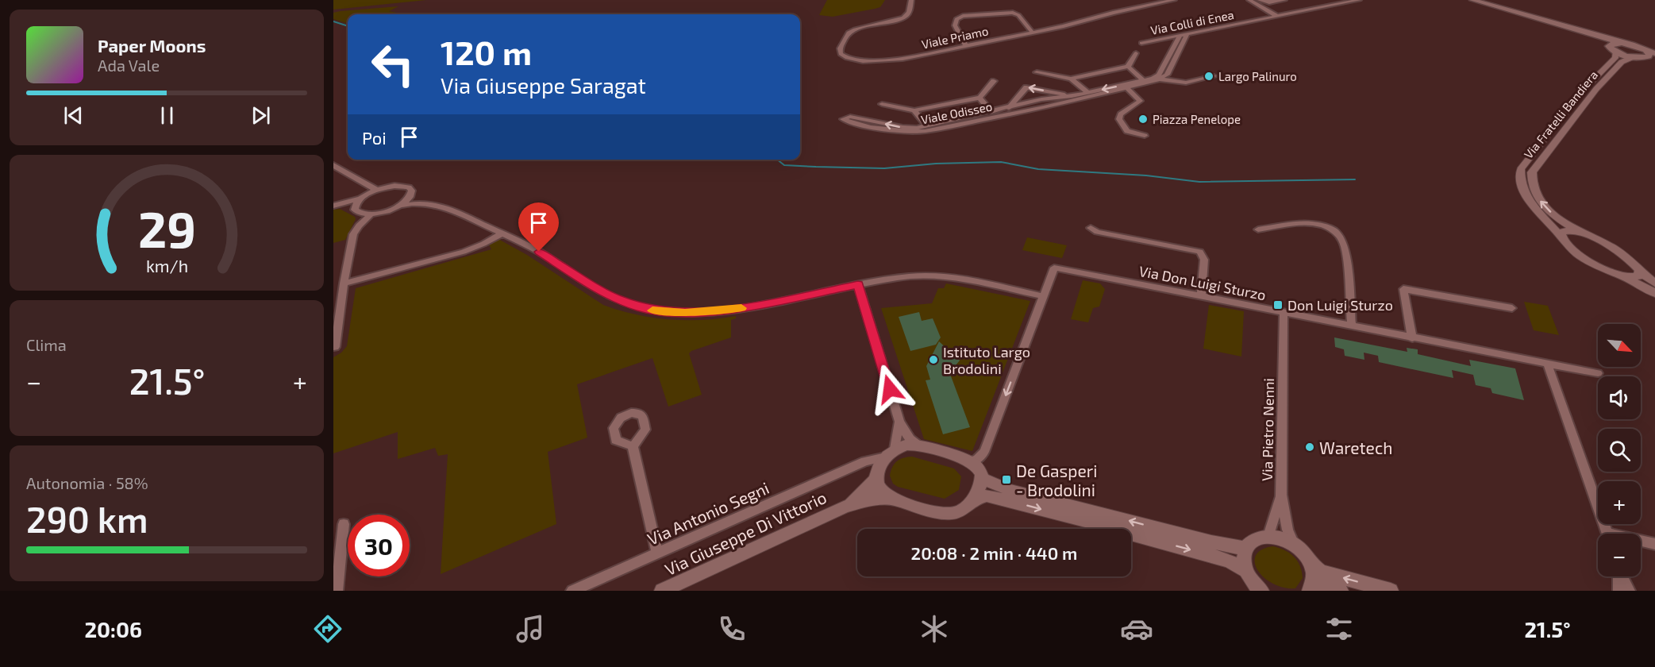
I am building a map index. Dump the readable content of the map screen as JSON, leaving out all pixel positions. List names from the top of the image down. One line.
{"streets":{"street":["Via Colli di Enea","Viale Priamo","Viale Odisseo","Via Fratelli Bandiera","Via Don Luigi Sturzo","Via Pietro Nenni","Via Antonio Segni","Via Giuseppe Di Vittorio"]},"crossings":[["Via Colli di Enea","Viale Odisseo"],["Via Don Luigi Sturzo","Via Pietro Nenni"],["Via Antonio Segni","Via Giuseppe Di Vittorio"]],"places":{"other":["Largo Palinuro","Piazza Penelope","Istituto Largo Brodolini","Waretech"],"transit":["Don Luigi Sturzo","De Gasperi - Brodolini"]},"north":"bottom right","page":{"turn":["120 m","Via Giuseppe Saragat"],"song":["Paper Moons","Ada Vale"],"then":"Poi","tile":["Clima",["Autonomia · 58%","290 km"]],"map_buttons":["+","−"],"heat":["−","21.5°","+"],"limit":"30","trip":"20:08 · 2 min · 440 m","tabs":["20:06","21.5°"],"gauge":["29","km/h"]}}
